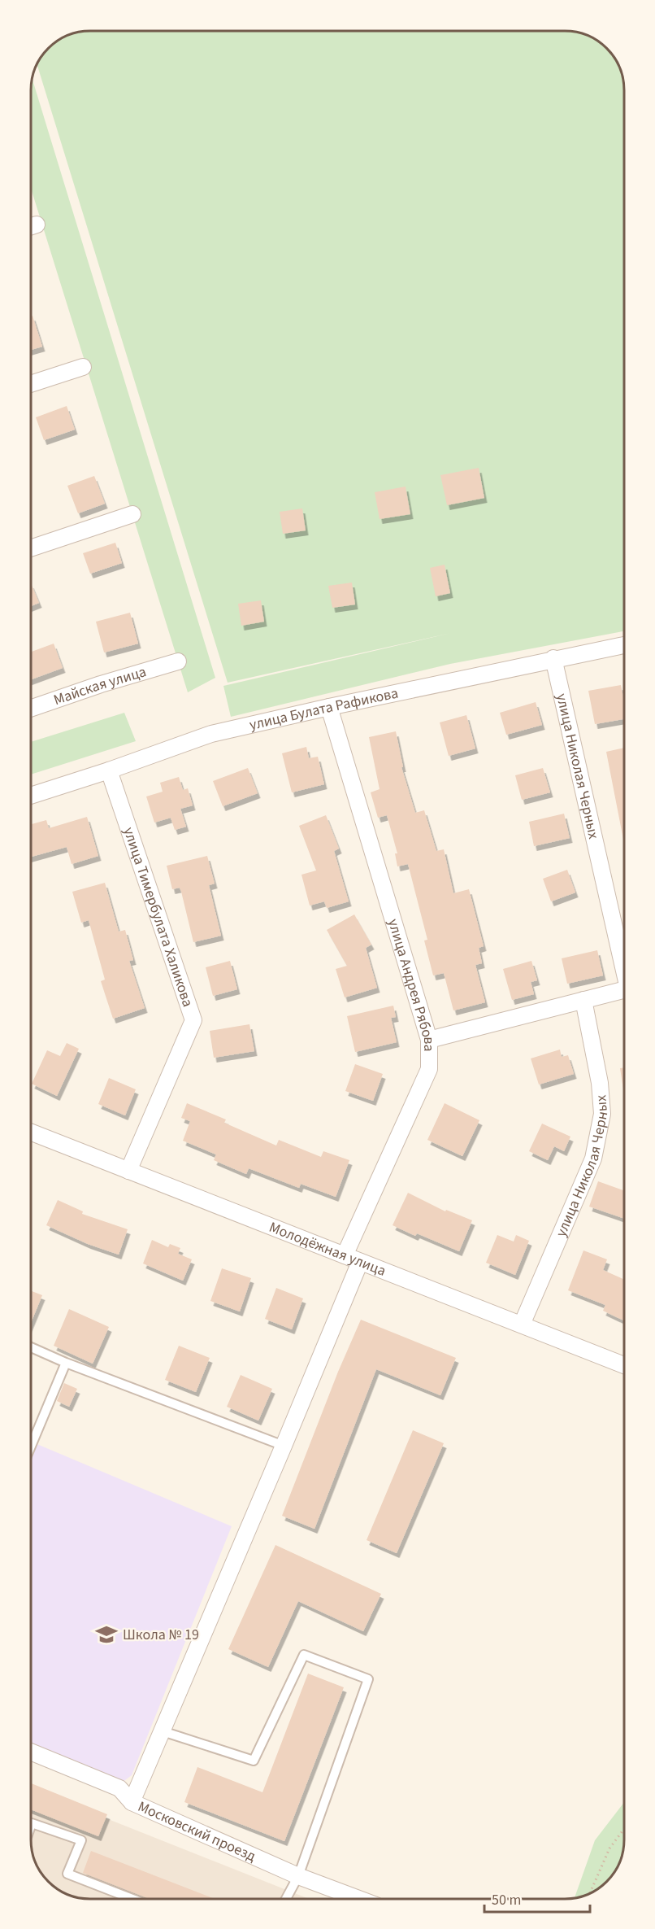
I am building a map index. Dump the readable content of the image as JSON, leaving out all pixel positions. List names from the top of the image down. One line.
{"streets":{"street":["Майская улица","улица Булата Рафикова","улица Николая Черных","улица Тимербулата Халикова","улица Андрея Рябова","Молодёжная улица","Московский проезд"]},"crossings":[["улица Булата Рафикова","улица Николая Черных"],["улица Булата Рафикова","улица Тимербулата Халикова"],["улица Булата Рафикова","улица Андрея Рябова"],["улица Николая Черных","Молодёжная улица"],["улица Тимербулата Халикова","Молодёжная улица"],["улица Андрея Рябова","Молодёжная улица"]],"places":{"school or university":["Школа № 19"]},"scale_bar":"50 m"}
